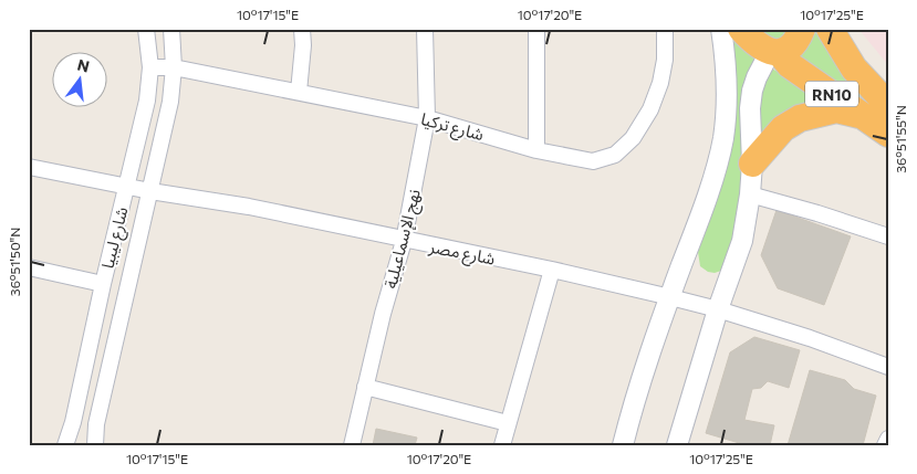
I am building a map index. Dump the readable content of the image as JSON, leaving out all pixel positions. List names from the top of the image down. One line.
{"streets":{"highway":["RN10"],"street":["شارع تركيا","شارع ليبيا","نهج الإسماعيلية","شارع مصر"]},"crossings":[["شارع تركيا","شارع ليبيا"],["شارع تركيا","نهج الإسماعيلية"],["شارع ليبيا","شارع مصر"],["نهج الإسماعيلية","شارع مصر"]],"north":"top","coordinates":["10°17'15\"E","10°17'20\"E","10°17'25\"E","36°51'55\"N","36°51'50\"N"]}
